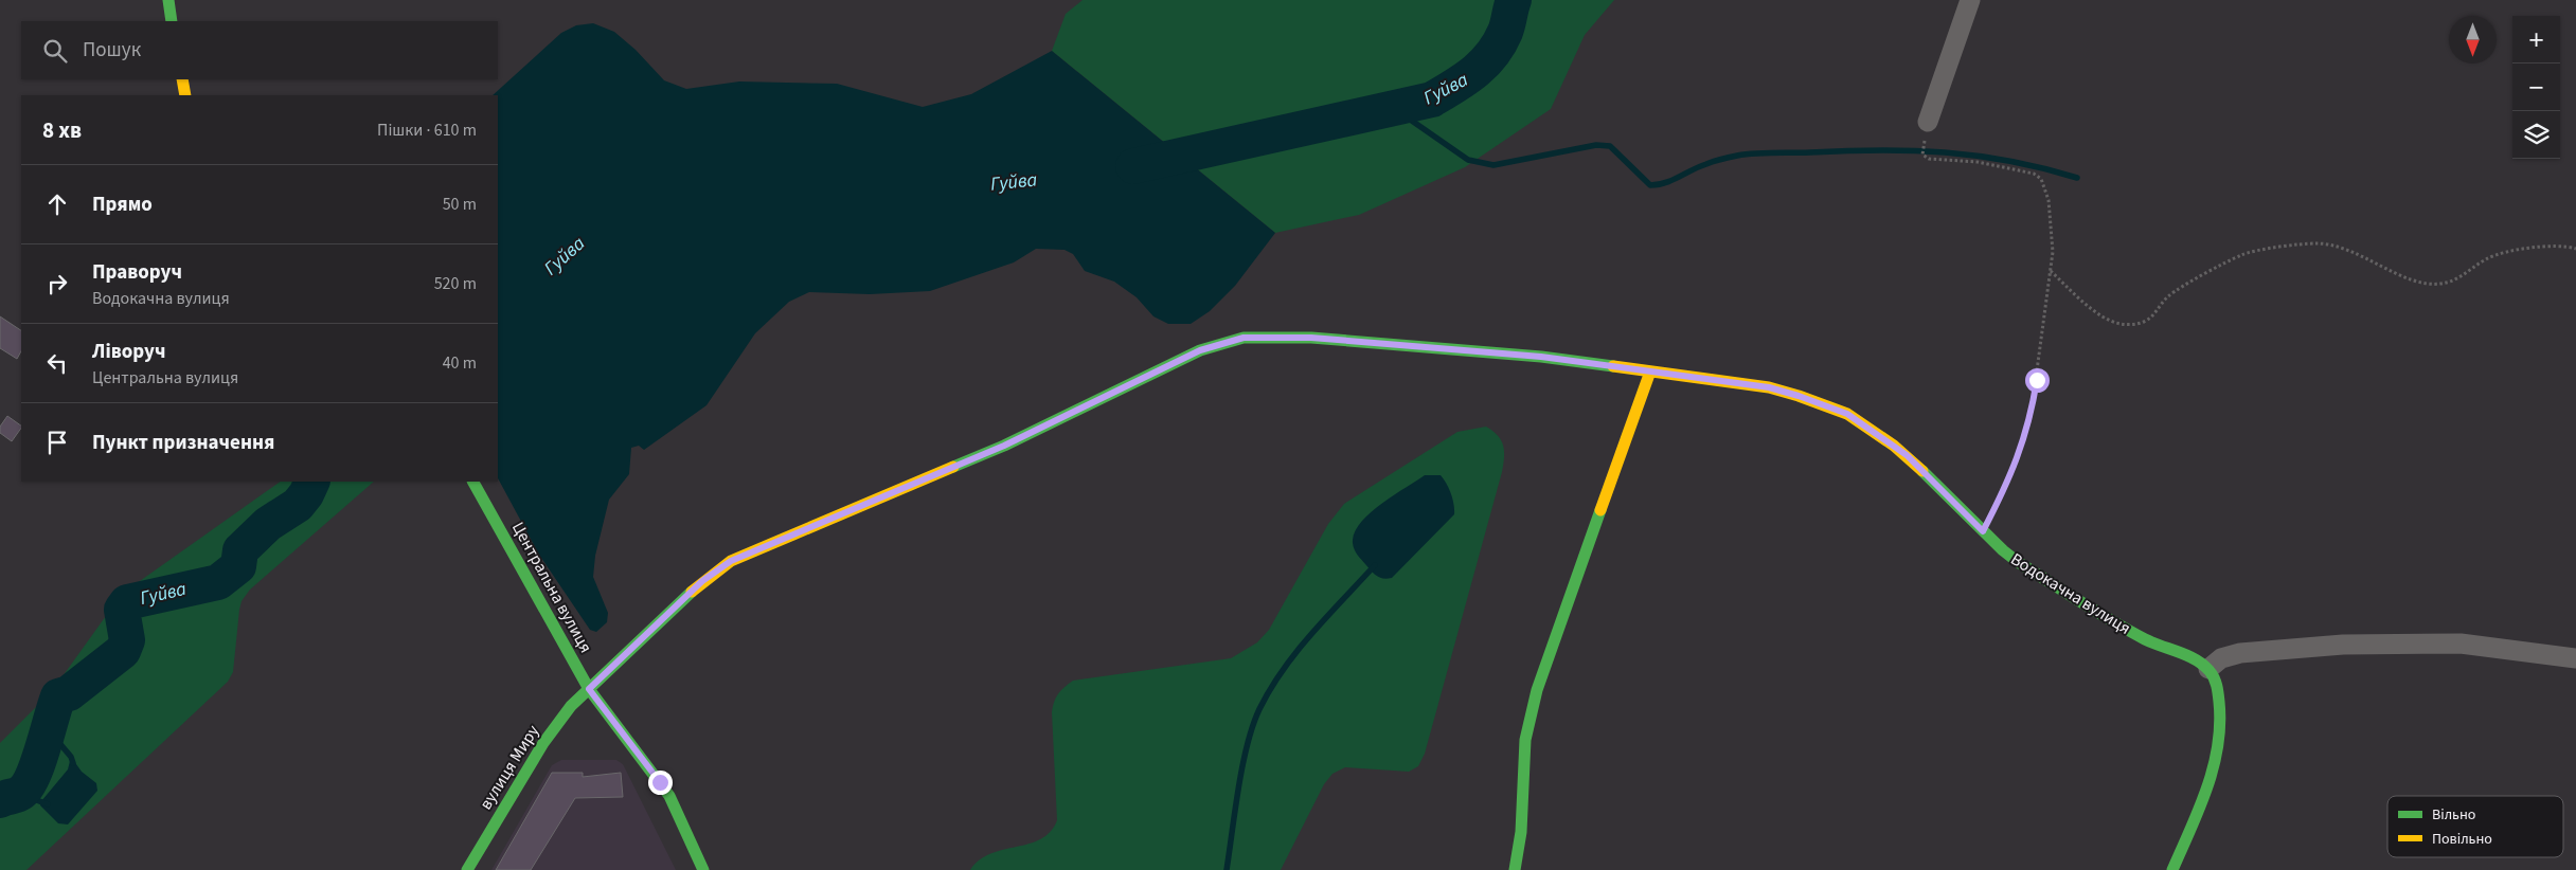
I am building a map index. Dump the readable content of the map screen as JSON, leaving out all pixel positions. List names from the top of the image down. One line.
{"streets":{"street":["Центральна вулиця","Водокачна вулиця","вулиця Миру"]},"crossings":[["Центральна вулиця","Водокачна вулиця"],["Центральна вулиця","вулиця Миру"],["Водокачна вулиця","вулиця Миру"]],"water":["Гуйва"],"legend":["Вільно","Повільно"],"north":"bottom","page":{"map_buttons":["+","−"],"search":"Пошук","heading":["8 хв","Пішки · 610 m"],"list":[["Прямо","50 m"],["Праворуч","Водокачна вулиця","520 m"],["Ліворуч","Центральна вулиця","40 m"],"Пункт призначення"]}}
